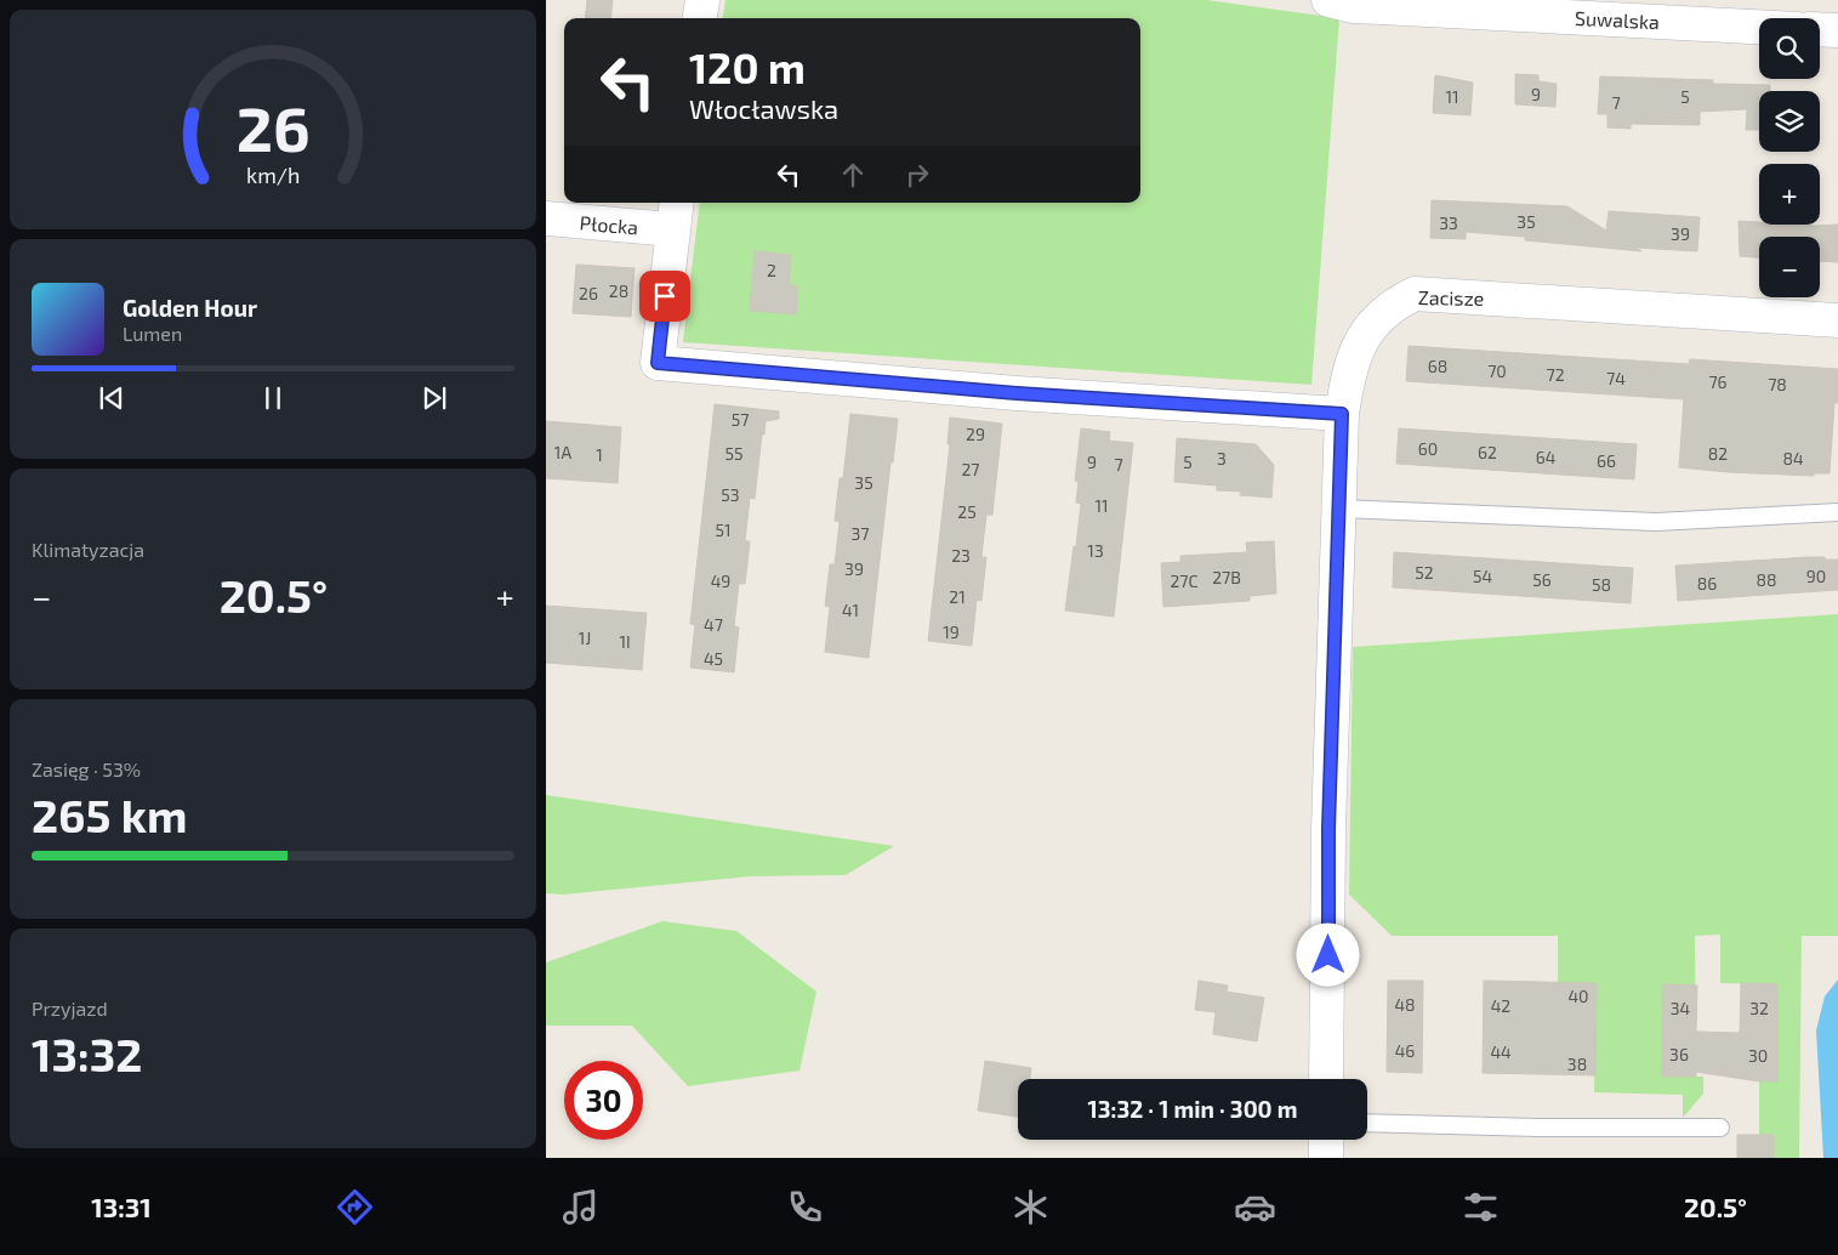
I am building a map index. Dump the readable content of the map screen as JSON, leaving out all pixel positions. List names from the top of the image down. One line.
{"streets":{"street":["Suwalska","Płocka","Zacisze"]},"house_numbers":["9","11","5","7","35","33","39","2","28","26","68","70","72","74","76","78","57","29","60","1A","62","55","82","1","64","3","84","66","9","5","7","27","35","53","11","25","51","37","13","23","39","52","54","90","27B","56","88","49","27C","86","58","21","41","47","19","1J","1I","45","40","48","42","34","32","46","44","36","30","38"],"page":{"map_buttons":["+","−"],"turn":["120 m","Włocławska"],"song":["Golden Hour","Lumen"],"tile":["Klimatyzacja",["Zasięg · 53%","265 km"],["Przyjazd","13:32"]],"heat":["−","20.5°","+"],"limit":"30","trip":"13:32 · 1 min · 300 m","tabs":["13:31","20.5°"],"gauge":["26","km/h"]}}
